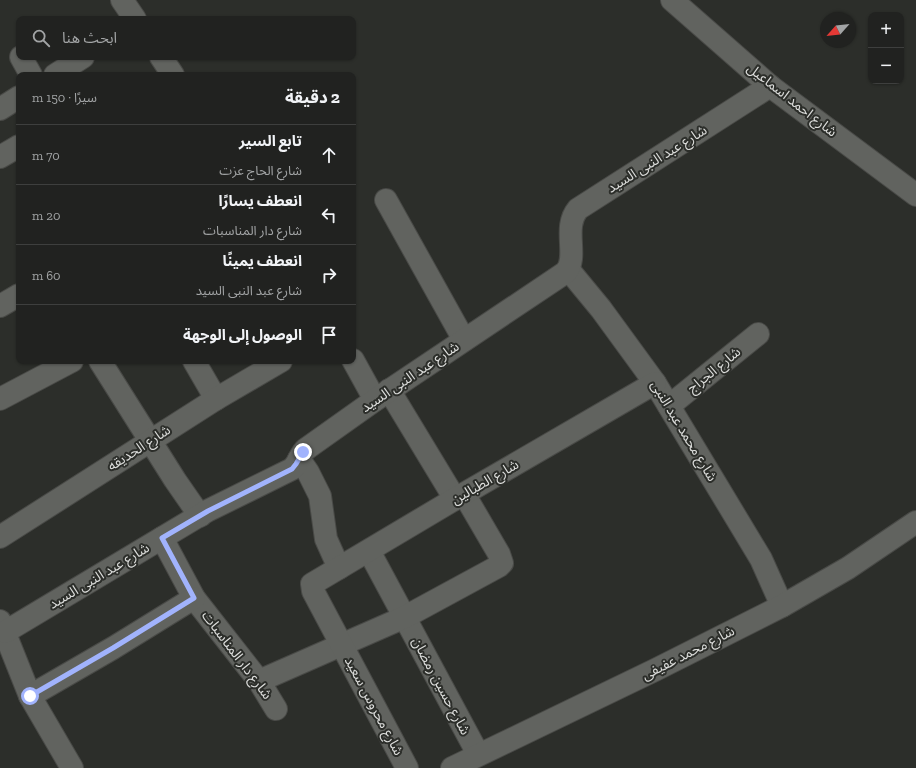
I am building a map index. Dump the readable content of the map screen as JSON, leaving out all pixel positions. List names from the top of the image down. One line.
{"streets":{"street":["شارع احمد اسماعيل","شارع عبد النبى السيد","شارع الجراج","شارع محمد عبد النبى","شارع الحديقه","شارع الطبالين","شارع محمد عفيفى","شارع دار المناسبات","شارع حسين رمضان","شارع محروس سعيد"]},"crossings":[["شارع احمد اسماعيل","شارع عبد النبى السيد"],["شارع عبد النبى السيد","شارع محمد عبد النبى"],["شارع عبد النبى السيد","شارع دار المناسبات"],["شارع الجراج","شارع محمد عبد النبى"],["شارع محمد عبد النبى","شارع الطبالين"],["شارع محمد عبد النبى","شارع محمد عفيفى"],["شارع الطبالين","شارع حسين رمضان"],["شارع الطبالين","شارع محروس سعيد"],["شارع محمد عفيفى","شارع حسين رمضان"]],"north":"bottom left","page":{"map_buttons":["+","−"],"search":"ابحث هنا","heading":["2 دقيقة","سيرًا · 150 m"],"list":[["تابع السير","شارع الحاج عزت","70 m"],["انعطف يسارًا","شارع دار المناسبات","20 m"],["انعطف يمينًا","شارع عبد النبى السيد","60 m"],"الوصول إلى الوجهة"]}}
